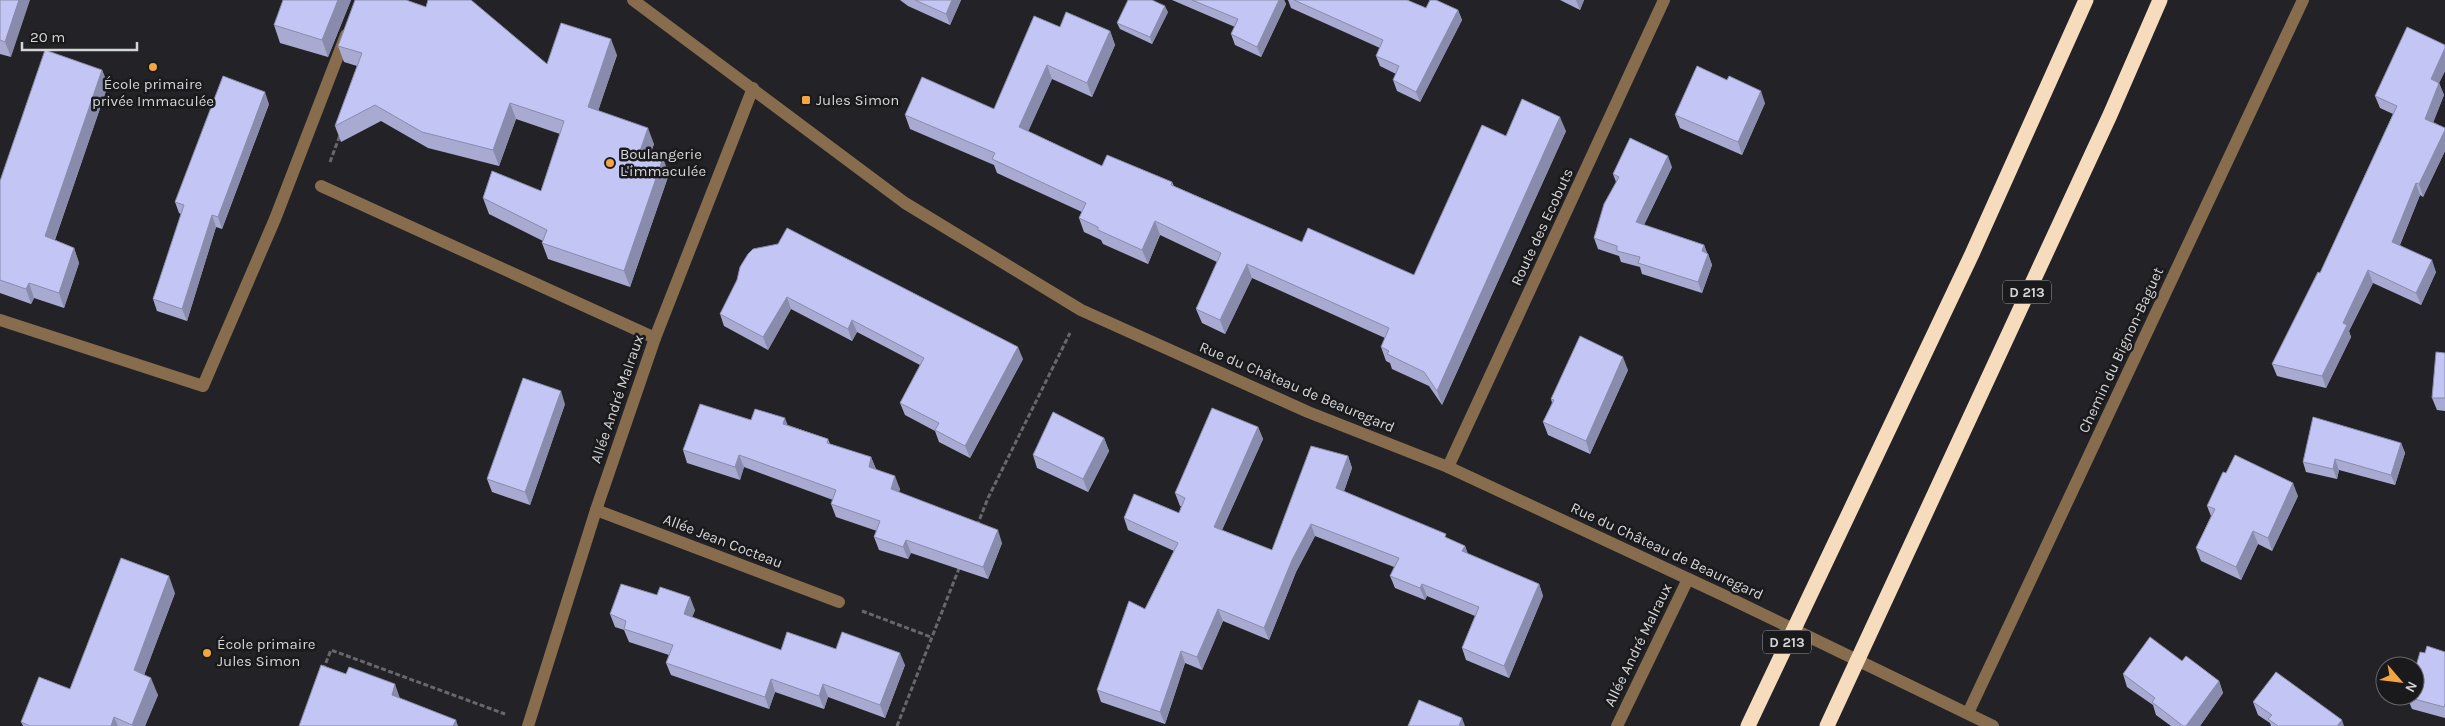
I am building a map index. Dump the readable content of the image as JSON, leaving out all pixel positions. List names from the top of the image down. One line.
{"streets":{"highway":["D 213"],"street":["Route des Ecobuts","Chemin du Bignon-Baguet","Rue du Château de Beauregard","Allée André Malraux","Allée Jean Cocteau"]},"crossings":[["Route des Ecobuts","Rue du Château de Beauregard"],["Chemin du Bignon-Baguet","Rue du Château de Beauregard"],["Rue du Château de Beauregard","Allée André Malraux"],["Allée André Malraux","Allée Jean Cocteau"]],"places":{"other":["École primaire privée Immaculée","Boulangerie L'immaculée","École primaire Jules Simon"],"transit":["Jules Simon"]},"scale_bar":"20 m","north":"bottom right"}
